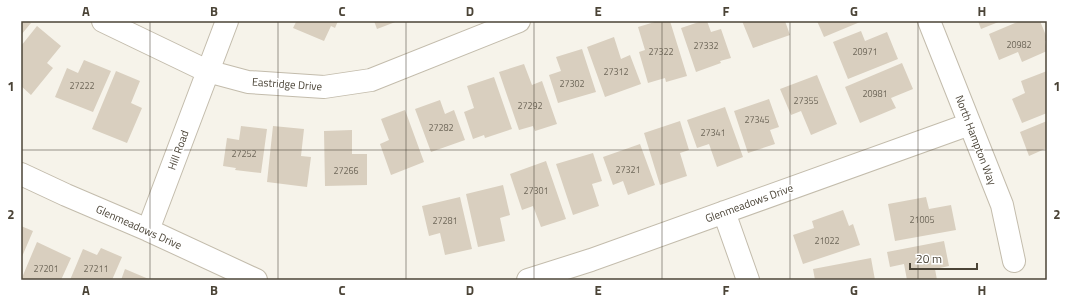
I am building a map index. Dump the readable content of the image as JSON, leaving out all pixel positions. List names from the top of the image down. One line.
{"streets":{"street":["Eastridge Drive","North Hampton Way","Hill Road","Glenmeadows Drive"]},"crossings":[["Eastridge Drive","Hill Road"],["North Hampton Way","Glenmeadows Drive"],["Hill Road","Glenmeadows Drive"]],"house_numbers":["20982","27332","27322","20971","27312","27302","27222","20981","27355","27292","27345","27282","27341","27252","27321","27266","27301","21005","27281","21022","27201","27211"],"scale_bar":"20 m","grid":{"columns":["A","B","C","D","E","F","G","H"],"rows":["1","2"]}}
